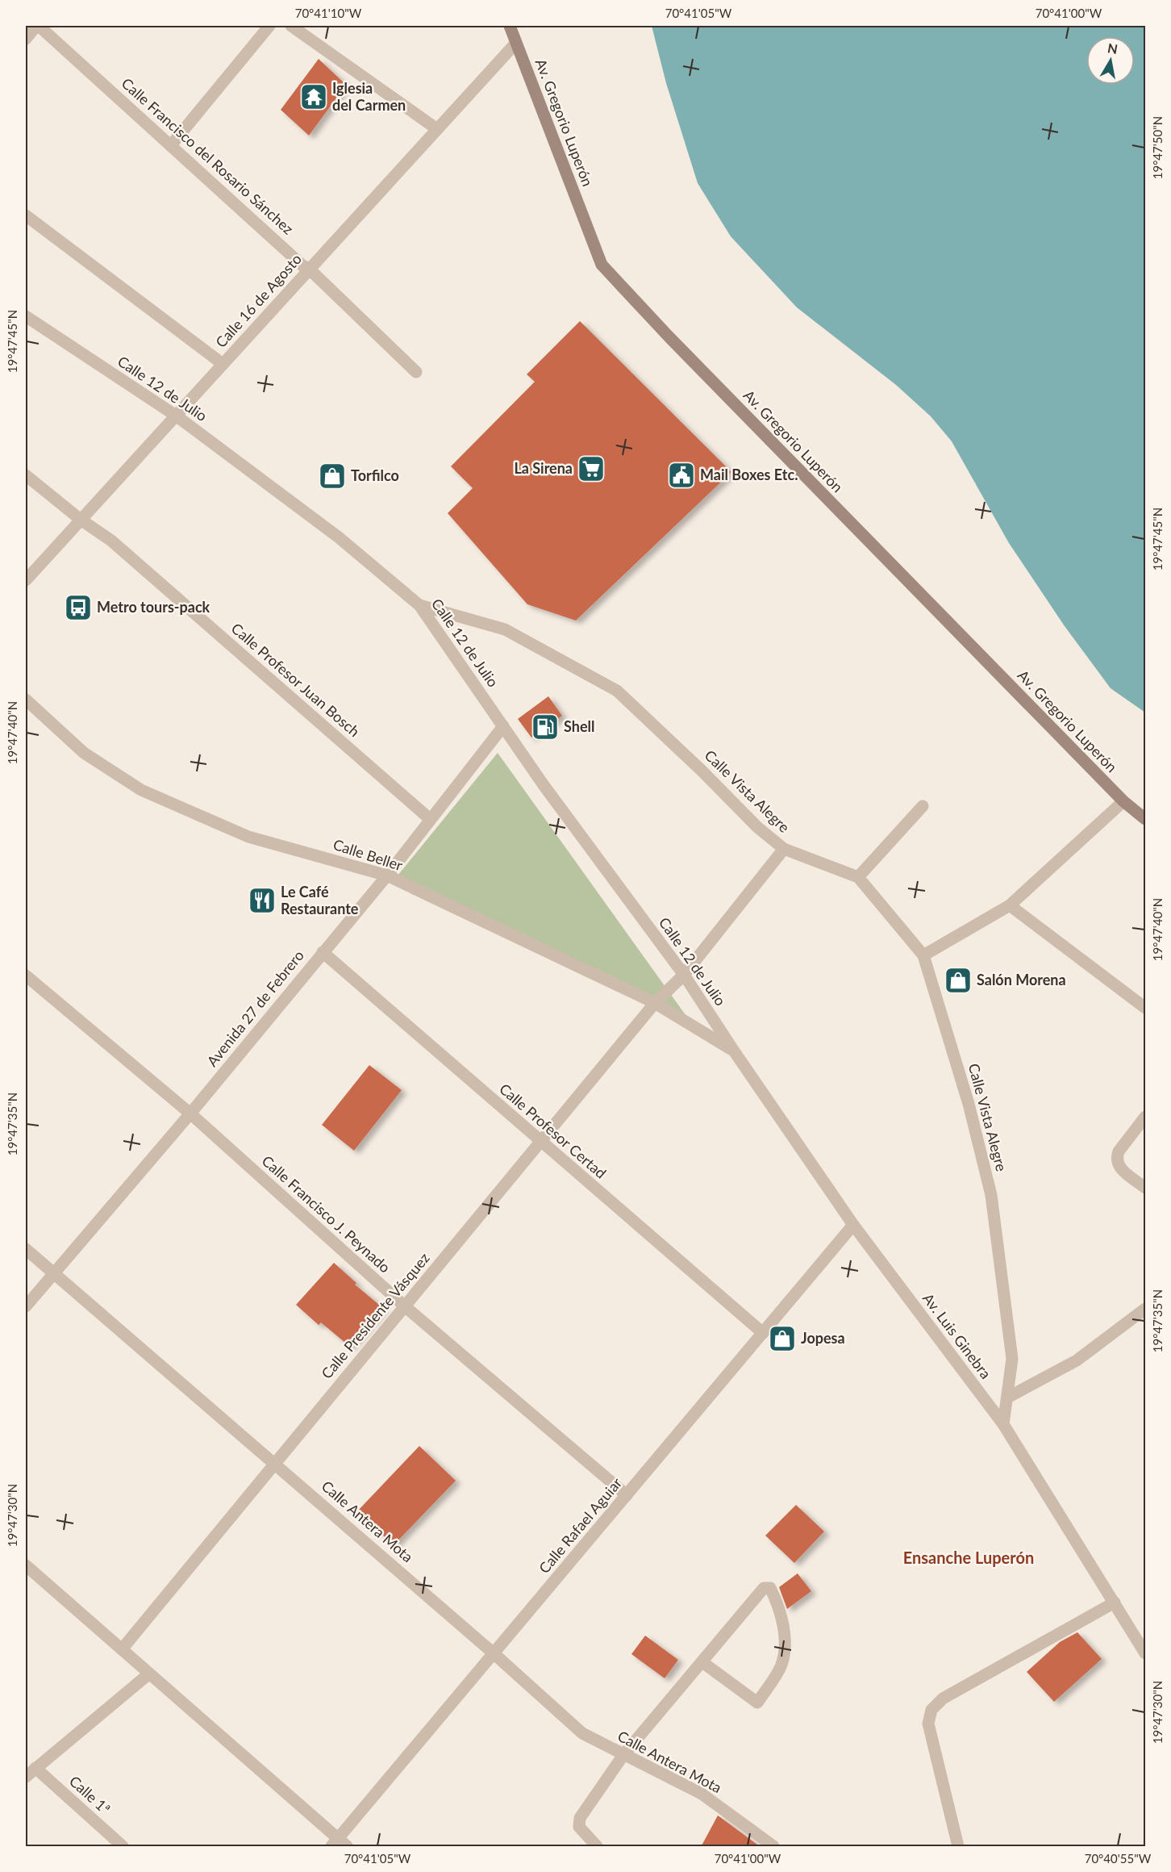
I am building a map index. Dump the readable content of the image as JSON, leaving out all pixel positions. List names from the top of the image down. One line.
{"streets":{"main road":["Av. Gregorio Luperón"],"street":["Calle Francisco del Rosario Sánchez","Calle 16 de Agosto","Calle 12 de Julio","Calle Profesor Juan Bosch","Calle Vista Alegre","Calle Beller","Avenida 27 de Febrero","Calle Profesor Certad","Calle Francisco J. Peynado","Calle Presidente Vásquez","Av. Luis Ginebra","Calle Antera Mota","Calle Rafael Aguiar","Calle 1ª"]},"crossings":[["Av. Gregorio Luperón","Calle 16 de Agosto"],["Calle Francisco del Rosario Sánchez","Calle 16 de Agosto"],["Calle 16 de Agosto","Calle 12 de Julio"],["Calle 16 de Agosto","Calle Profesor Juan Bosch"],["Calle 12 de Julio","Calle Vista Alegre"],["Calle 12 de Julio","Calle Beller"],["Calle 12 de Julio","Avenida 27 de Febrero"],["Calle 12 de Julio","Calle Presidente Vásquez"],["Calle 12 de Julio","Av. Luis Ginebra"],["Calle Profesor Juan Bosch","Avenida 27 de Febrero"],["Calle Vista Alegre","Av. Luis Ginebra"],["Calle Beller","Avenida 27 de Febrero"],["Calle Beller","Calle Presidente Vásquez"],["Calle Beller","Av. Luis Ginebra"],["Avenida 27 de Febrero","Calle Profesor Certad"],["Avenida 27 de Febrero","Calle Francisco J. Peynado"],["Avenida 27 de Febrero","Calle Antera Mota"],["Calle Profesor Certad","Calle Presidente Vásquez"],["Calle Profesor Certad","Calle Rafael Aguiar"],["Calle Francisco J. Peynado","Calle Presidente Vásquez"],["Calle Francisco J. Peynado","Calle Rafael Aguiar"],["Calle Presidente Vásquez","Calle Antera Mota"],["Av. Luis Ginebra","Calle Rafael Aguiar"],["Calle Antera Mota","Calle Rafael Aguiar"]],"districts":["Ensanche Luperón"],"places":{"temple":["Iglesia del Carmen"],"supermarket":["La Sirena"],"public building":["Mail Boxes Etc."],"shop":["Torfilco","Salón Morena","Jopesa"],"bus stop":["Metro tours-pack"],"fuel station":["Shell"],"restaurant":["Le Café Restaurante"]},"north":"top","coordinates":["70°41'10\"W","70°41'05\"W","70°41'00\"W","19°47'50\"N","19°47'45\"N","19°47'40\"N","19°47'35\"N","19°47'30\"N","70°40'55\"W"]}
